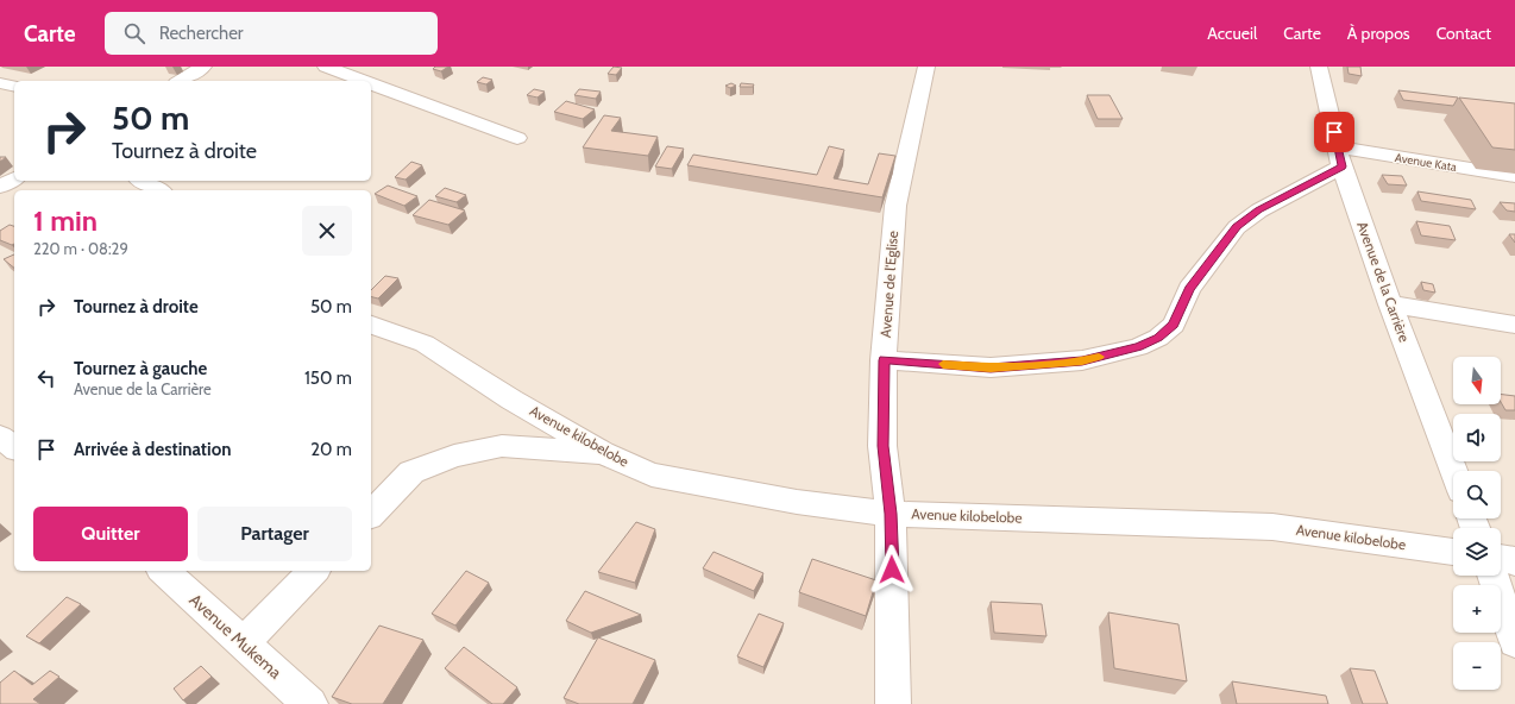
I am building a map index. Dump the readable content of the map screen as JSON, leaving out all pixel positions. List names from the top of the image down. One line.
{"streets":{"street":["Avenue Kata","Avenue de la Carrière","Avenue de l'Eglise","Avenue kilobelobe","Avenue Mukema"]},"crossings":[["Avenue Kata","Avenue de la Carrière"],["Avenue de l'Eglise","Avenue kilobelobe"]],"north":"bottom","page":{"header":"Carte","search":"Rechercher","nav":["Accueil","Carte","À propos","Contact"],"turn":["50 m","Tournez à droite"],"heading":["1 min","220 m · 08:29"],"list":[{"name":"Tournez à droite","value":"50 m"},{"name":"Tournez à gauche","note":"Avenue de la Carrière","value":"150 m"},{"name":"Arrivée à destination","value":"20 m"}],"map_buttons":["+","−"],"buttons":["Quitter","Partager"]}}
